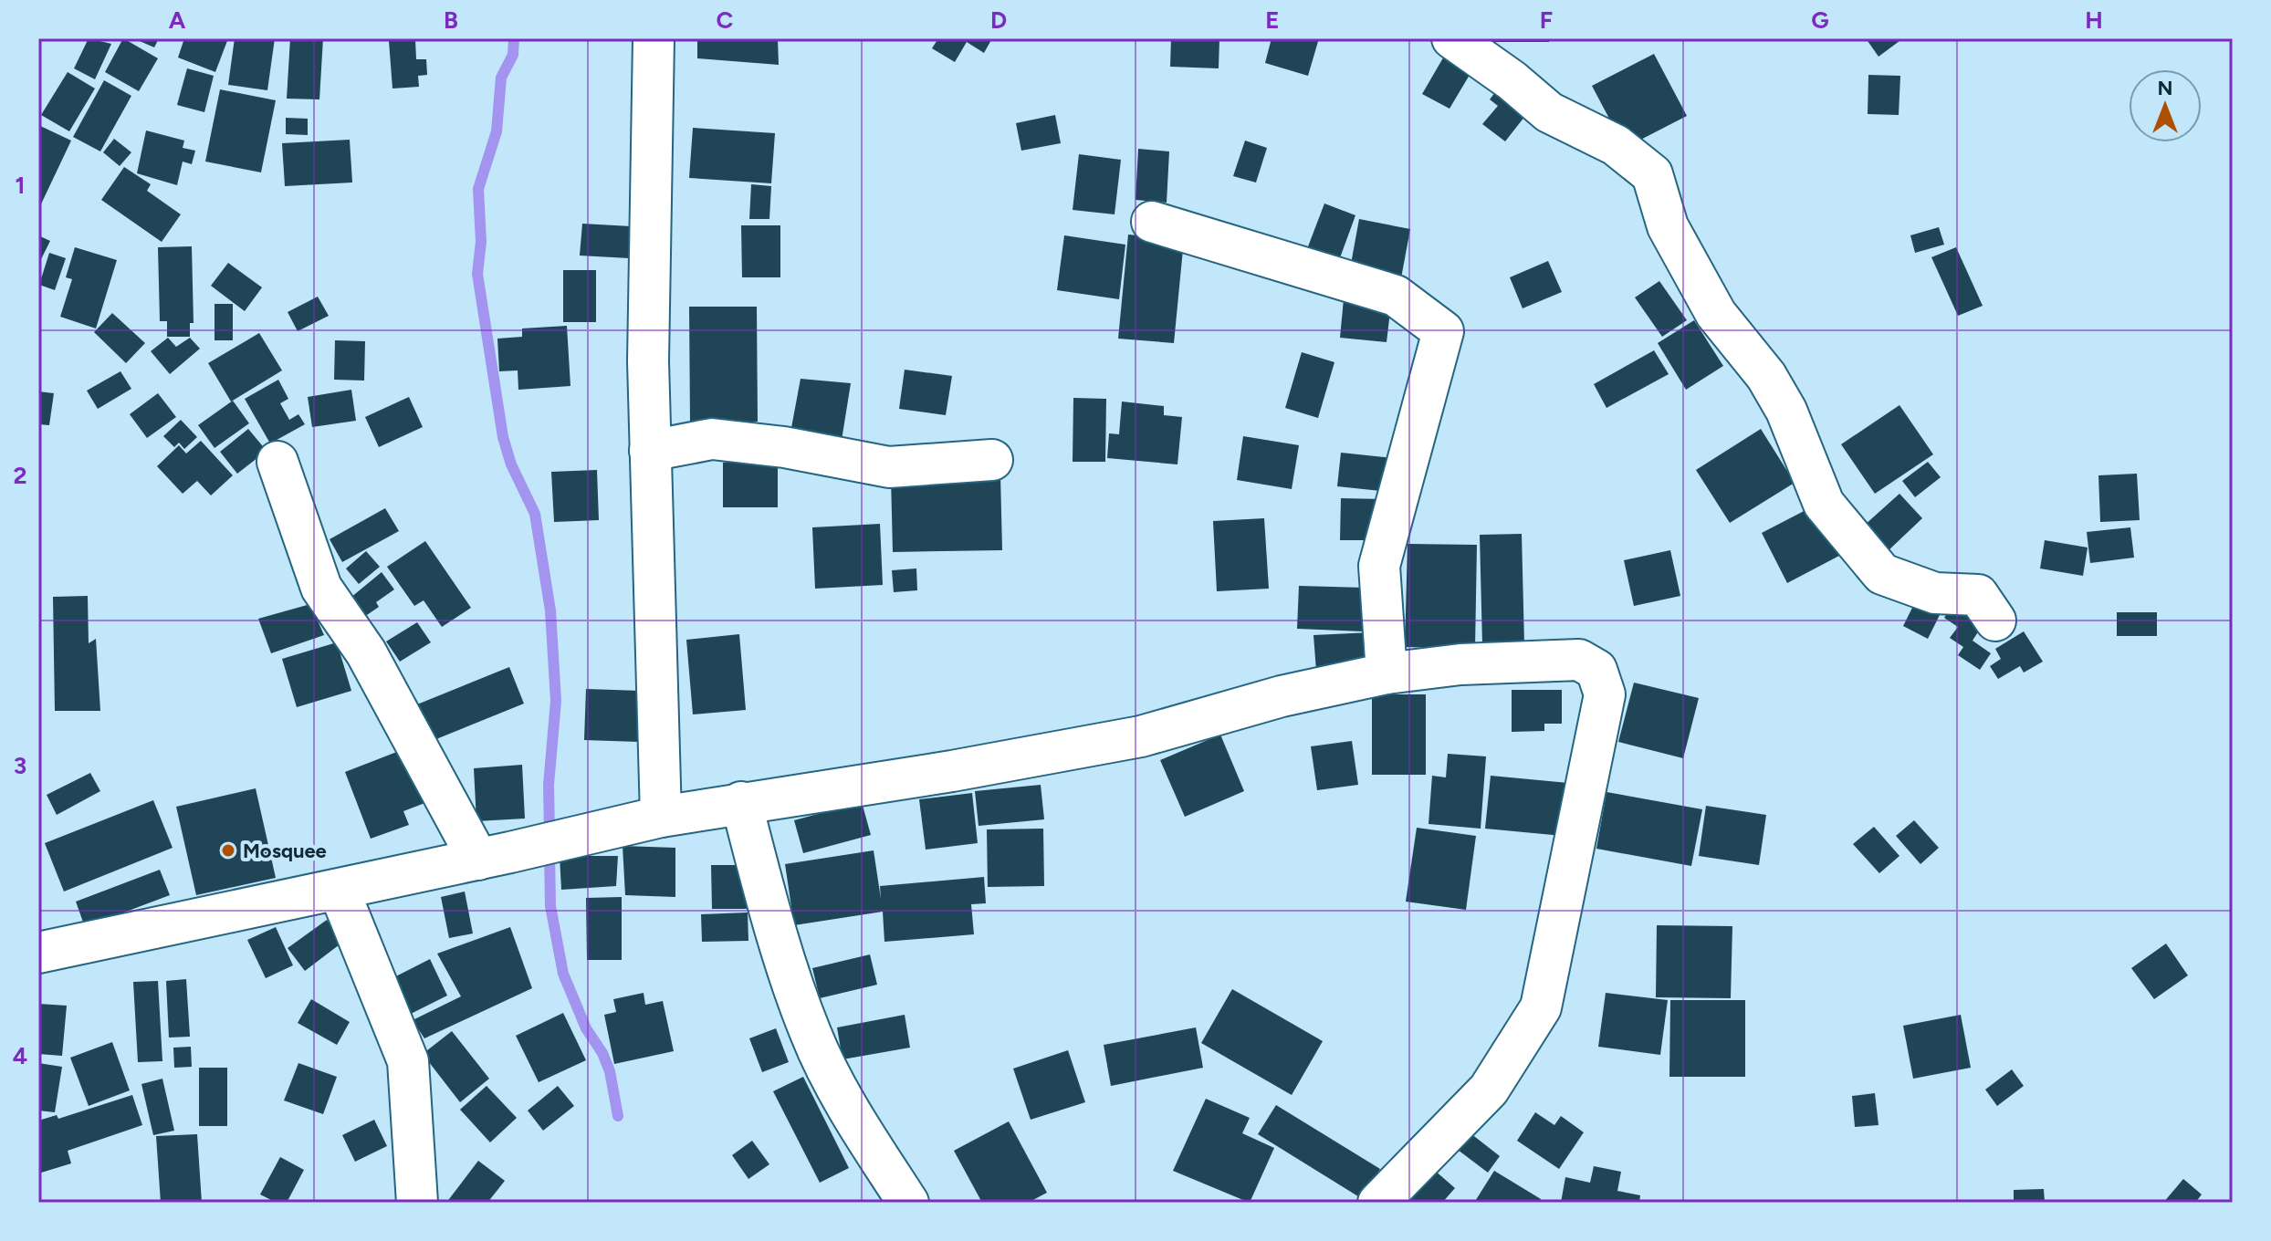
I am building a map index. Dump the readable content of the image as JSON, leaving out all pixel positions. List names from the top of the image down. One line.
{"places":["Mosquee"],"north":"top","grid":{"columns":["A","B","C","D","E","F","G","H"],"rows":["1","2","3","4"]}}
